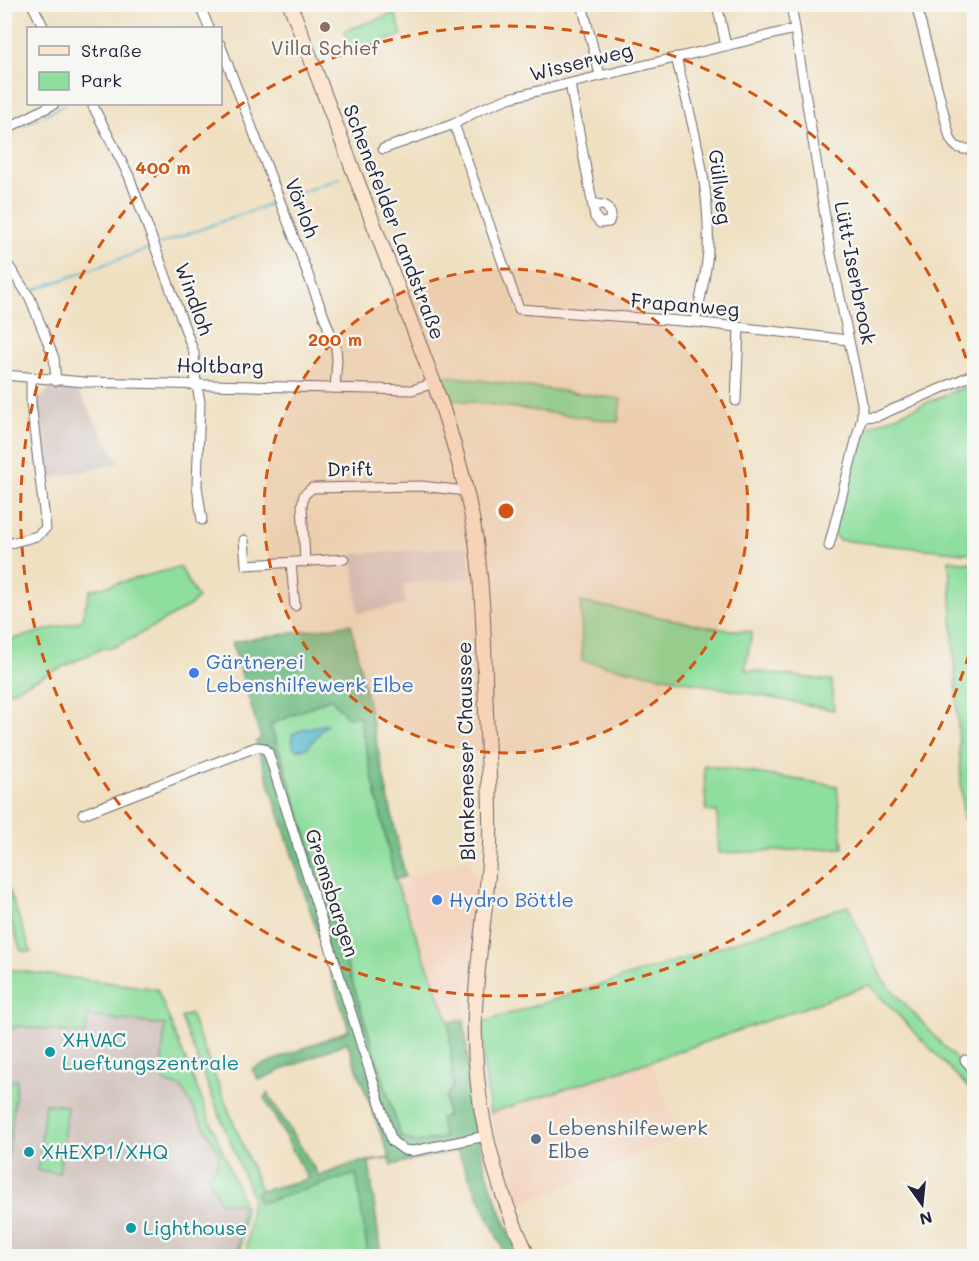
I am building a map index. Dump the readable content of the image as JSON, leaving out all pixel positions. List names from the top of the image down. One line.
{"streets":{"main road":["Schenefelder Landstraße","Blankeneser Chaussee"],"street":["Wisserweg","Güllweg","Vörloh","Lütt-Iserbrook","Windloh","Frapanweg","Holtbarg","Drift","Gremsbargen"]},"crossings":[["Wisserweg","Güllweg"],["Wisserweg","Lütt-Iserbrook"],["Wisserweg","Frapanweg"],["Güllweg","Frapanweg"],["Vörloh","Holtbarg"],["Schenefelder Landstraße","Holtbarg"],["Schenefelder Landstraße","Blankeneser Chaussee"],["Lütt-Iserbrook","Frapanweg"],["Windloh","Holtbarg"],["Drift","Blankeneser Chaussee"],["Blankeneser Chaussee","Gremsbargen"]],"places":["Villa Schief","Gärtnerei Lebenshilfewerk Elbe","Hydro Böttle","XHVAC Lueftungszentrale","Lebenshilfewerk Elbe","XHEXP1/XHQ","Lighthouse"],"legend":["Straße","Park"],"north":"bottom","rings":["400 m","200 m"]}
